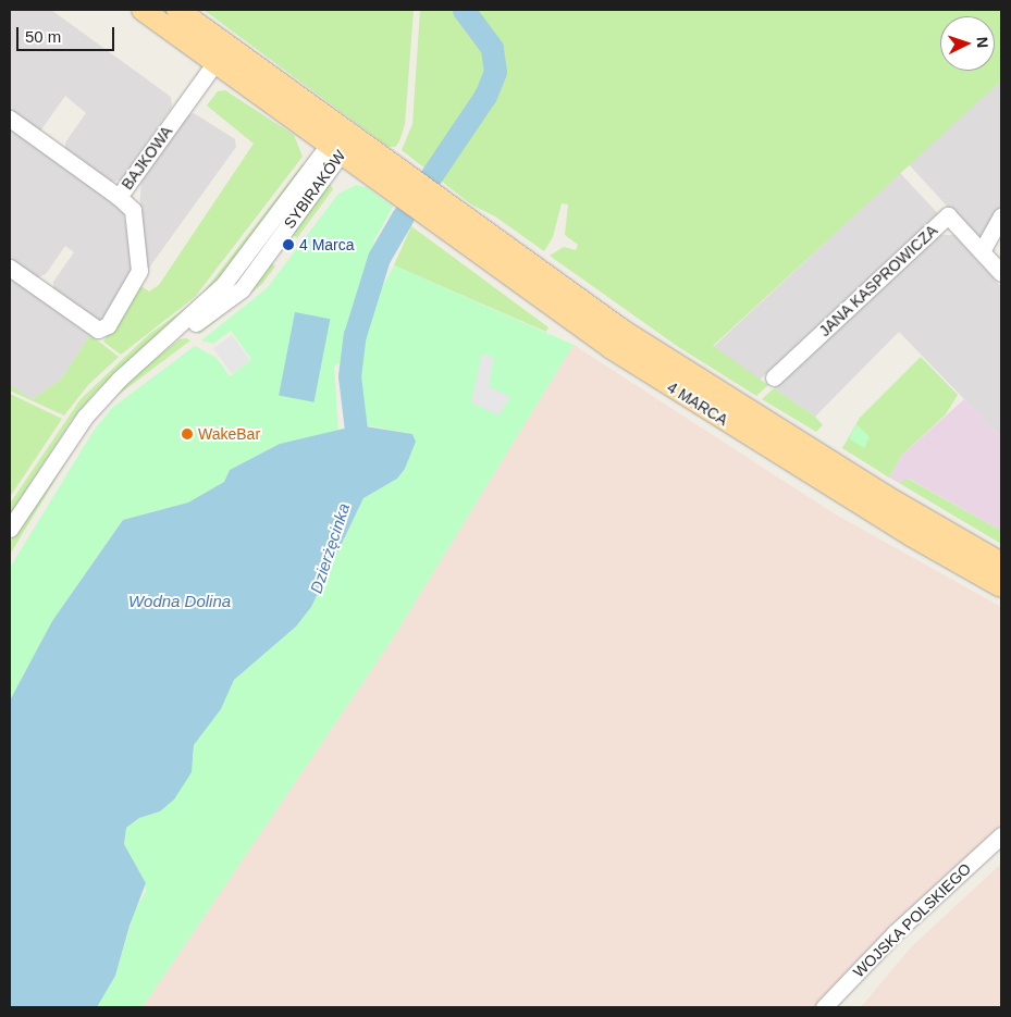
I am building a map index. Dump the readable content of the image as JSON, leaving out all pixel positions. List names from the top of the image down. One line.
{"streets":{"main road":["4 MARCA"],"street":["BAJKOWA","SYBIRAKÓW","JANA KASPROWICZA","WOJSKA POLSKIEGO"]},"crossings":[["BAJKOWA","4 MARCA"],["SYBIRAKÓW","4 MARCA"]],"water":["Dzierżęcinka","Wodna Dolina"],"places":["4 Marca","WakeBar"],"scale_bar":"50 m","north":"right"}
